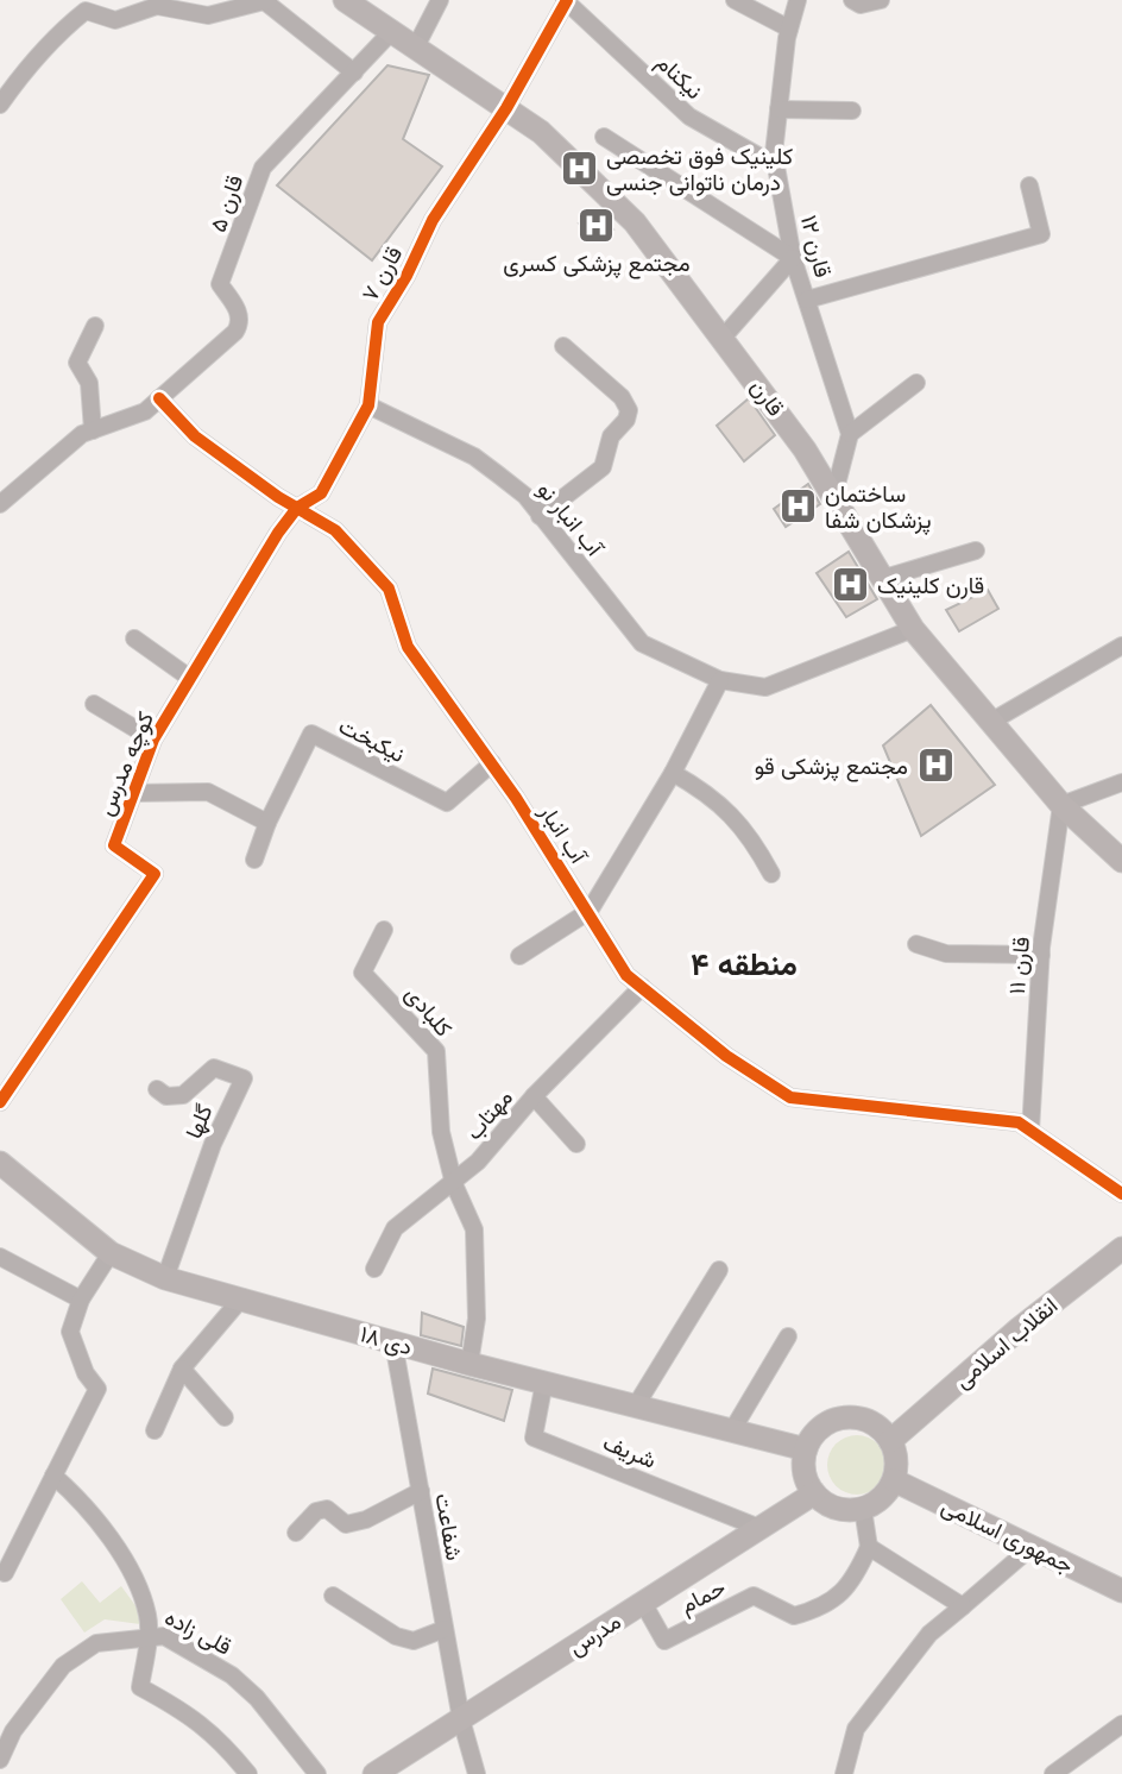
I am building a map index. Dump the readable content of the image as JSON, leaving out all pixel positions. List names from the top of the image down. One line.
{"streets":{"main road":["قارن","۱۸ دی","انقلاب اسلامی","جمهوری اسلامی","مدرس"],"street":["نیکنام","قارن ۵","قارن ۱۲","قارن ٧","آب انبار نو","نیکبخت","کوچه مدرس","آب انبار","قارن ۱۱","کلبادی","مهتاب","گلها","شریف","شفاعت","حمام","قلی زاده"]},"crossings":[["نیکنام","قارن ۱۲"],["نیکنام","قارن ٧"],["قارن ۵","قارن"],["قارن ۵","آب انبار"],["قارن ٧","قارن"],["قارن ٧","آب انبار نو"],["قارن ٧","کوچه مدرس"],["قارن ٧","آب انبار"],["قارن","آب انبار نو"],["قارن","قارن ۱۱"],["نیکبخت","آب انبار"],["کوچه مدرس","آب انبار"],["آب انبار","قارن ۱۱"],["آب انبار","مهتاب"],["کلبادی","مهتاب"],["گلها","۱۸ دی"],["۱۸ دی","انقلاب اسلامی"],["۱۸ دی","شریف"],["۱۸ دی","شفاعت"],["۱۸ دی","جمهوری اسلامی"],["۱۸ دی","مدرس"],["انقلاب اسلامی","جمهوری اسلامی"],["انقلاب اسلامی","مدرس"],["شریف","مدرس"],["شفاعت","مدرس"],["جمهوری اسلامی","مدرس"],["حمام","مدرس"]],"districts":["منطقه ۴"],"places":{"hospital":["کلینیک فوق تخصصی درمان ناتوانی جنسی","مجتمع پزشکی کسری","ساختمان پزشکان شفا","قارن کلینیک","مجتمع پزشکی قو"]}}
